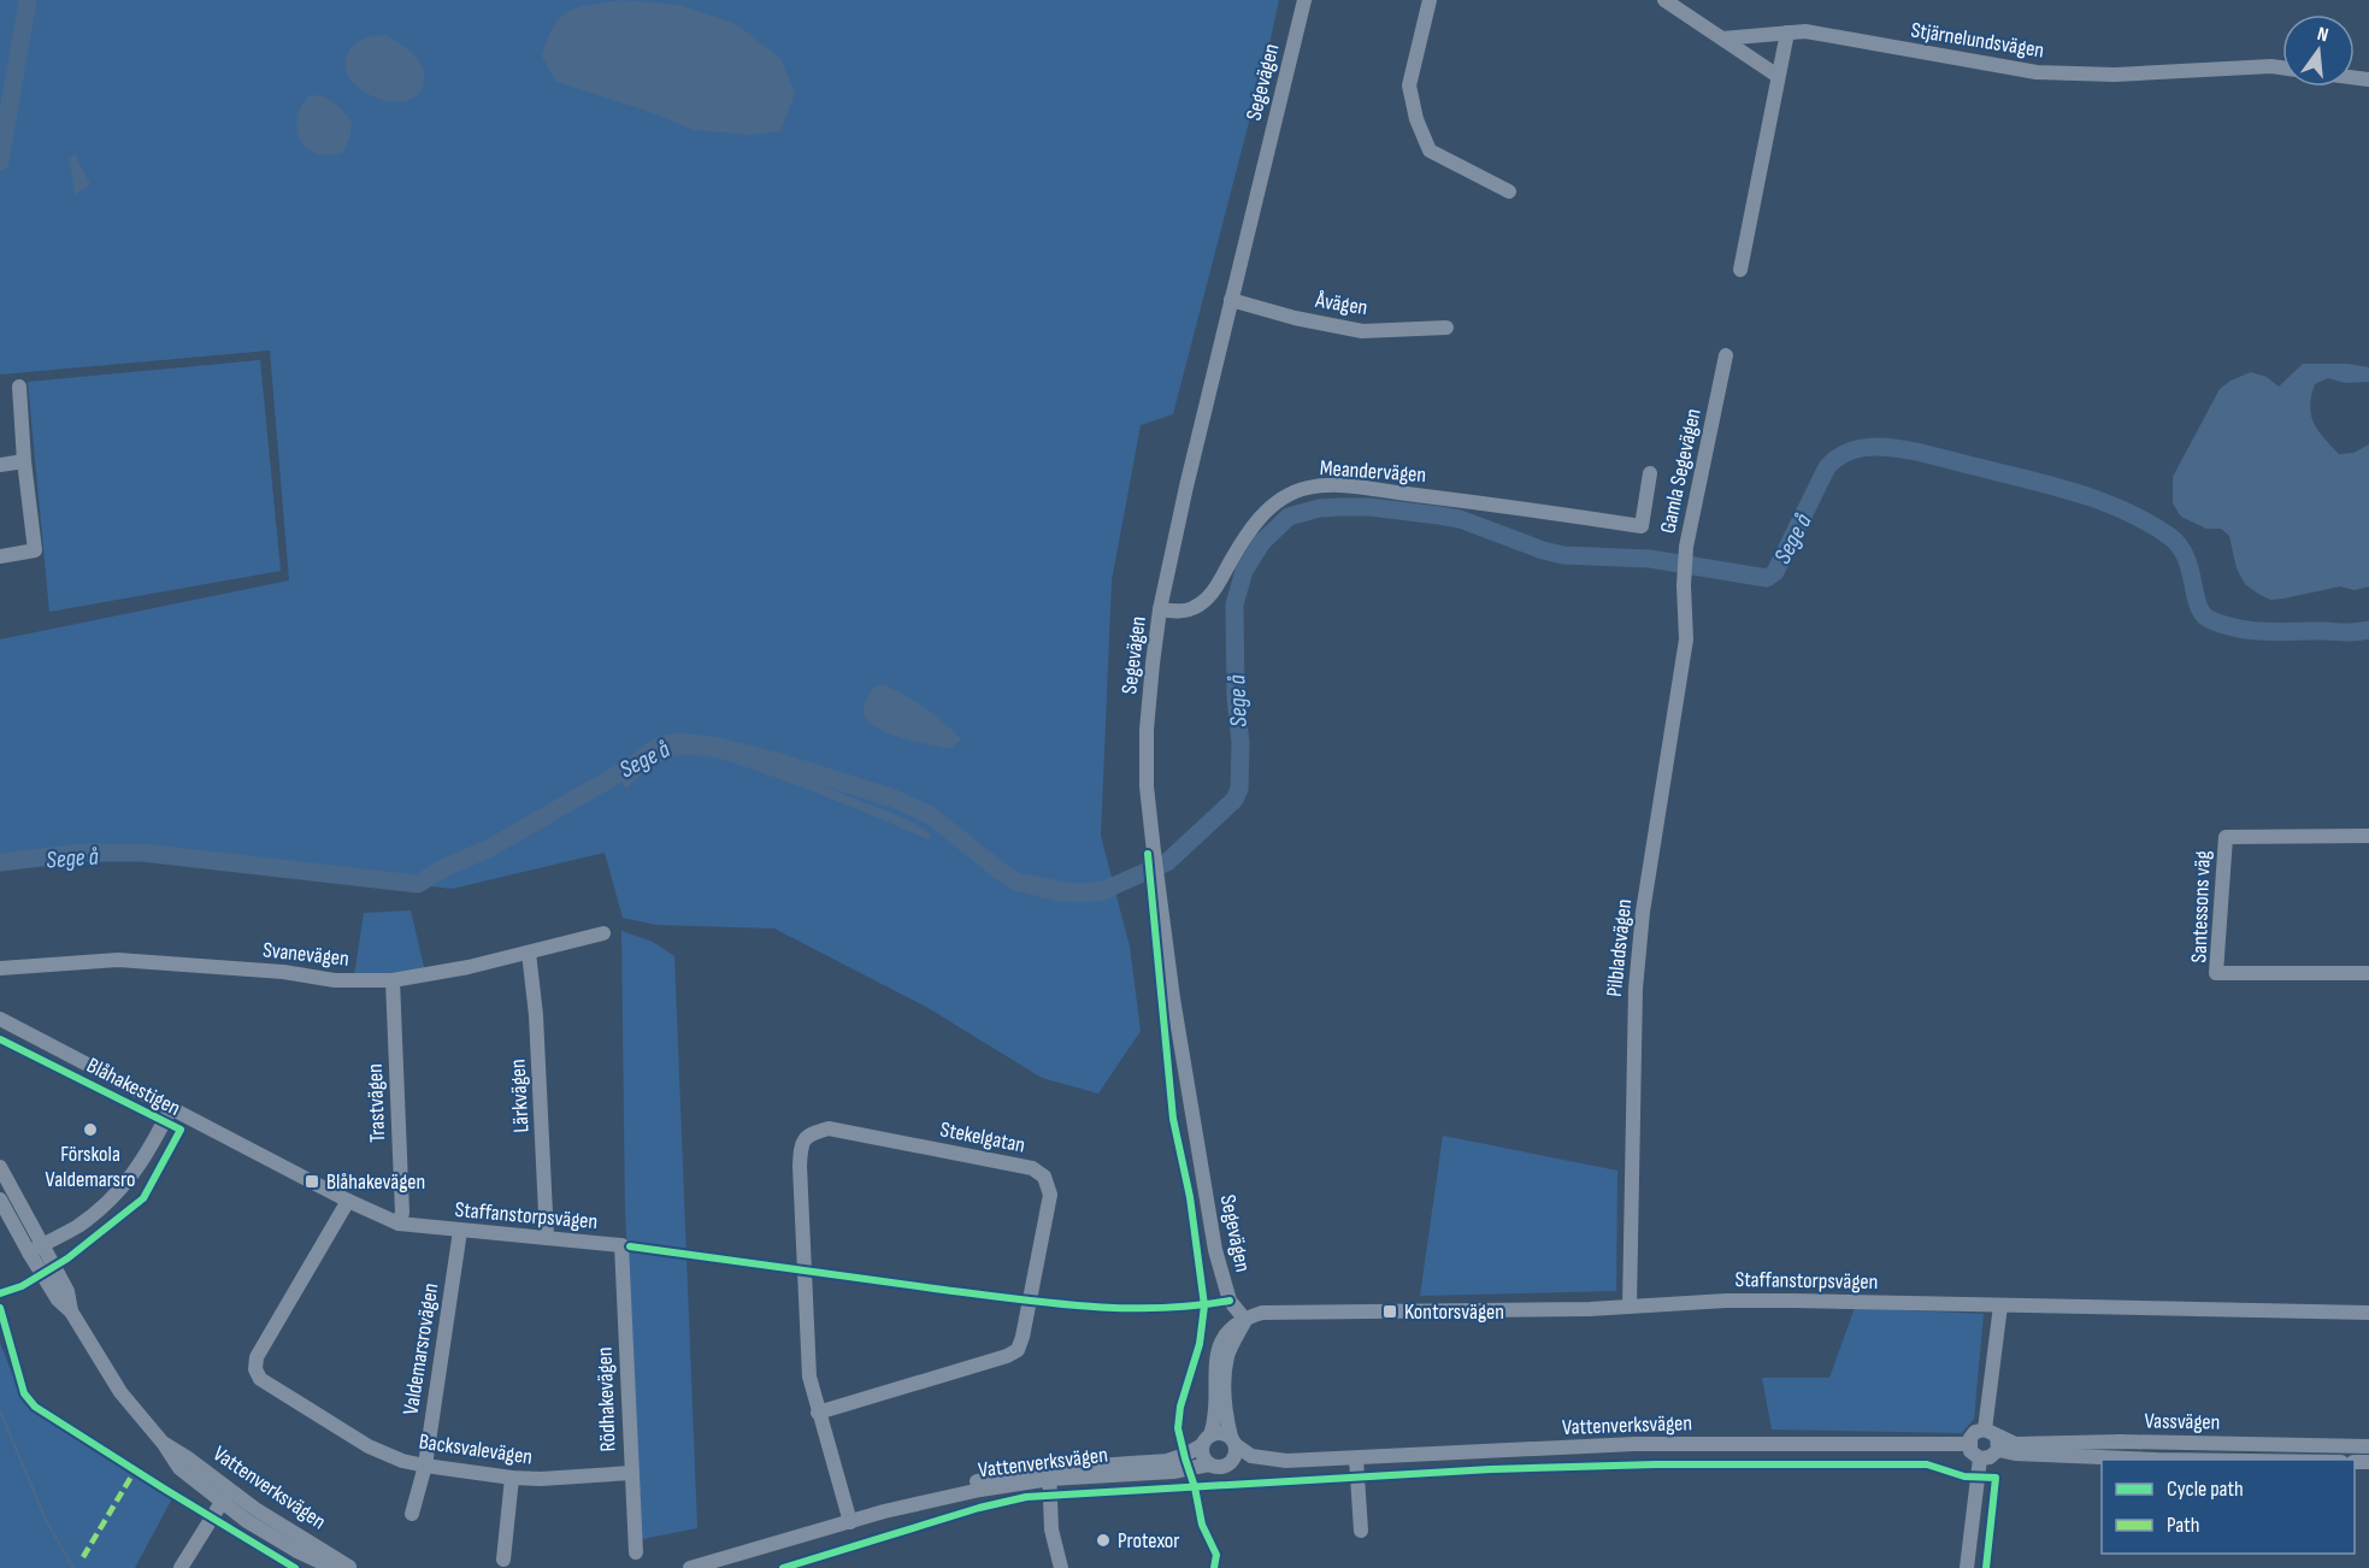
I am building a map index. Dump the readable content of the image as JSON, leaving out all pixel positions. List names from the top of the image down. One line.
{"streets":{"street":["Stjärnelundsvägen","Segevägen","Åvägen","Meandervägen","Gamla Segevägen","Santessons väg","Pilbladsvägen","Svanevägen","Lärkvägen","Trastvägen","Stekelgatan","Staffanstorpsvägen","Valdemarsrovägen","Rödhakevägen","Vassvägen","Vattenverksvägen","Backsvalevägen"],"cycle path":["Blåhakestigen"]},"crossings":[["Segevägen","Åvägen"],["Segevägen","Meandervägen"],["Segevägen","Staffanstorpsvägen"],["Gamla Segevägen","Pilbladsvägen"],["Pilbladsvägen","Staffanstorpsvägen"],["Svanevägen","Lärkvägen"],["Svanevägen","Trastvägen"],["Lärkvägen","Staffanstorpsvägen"],["Trastvägen","Staffanstorpsvägen"],["Stekelgatan","Vattenverksvägen"],["Staffanstorpsvägen","Valdemarsrovägen"],["Staffanstorpsvägen","Rödhakevägen"],["Staffanstorpsvägen","Backsvalevägen"],["Valdemarsrovägen","Backsvalevägen"],["Rödhakevägen","Backsvalevägen"],["Vassvägen","Vattenverksvägen"]],"water":["Sege å"],"places":{"other":["Förskola Valdemarsro","Protexor"],"transit":["Blåhakevägen","Kontorsvägen"]},"legend":["Cycle path","Path"],"north":"top"}
